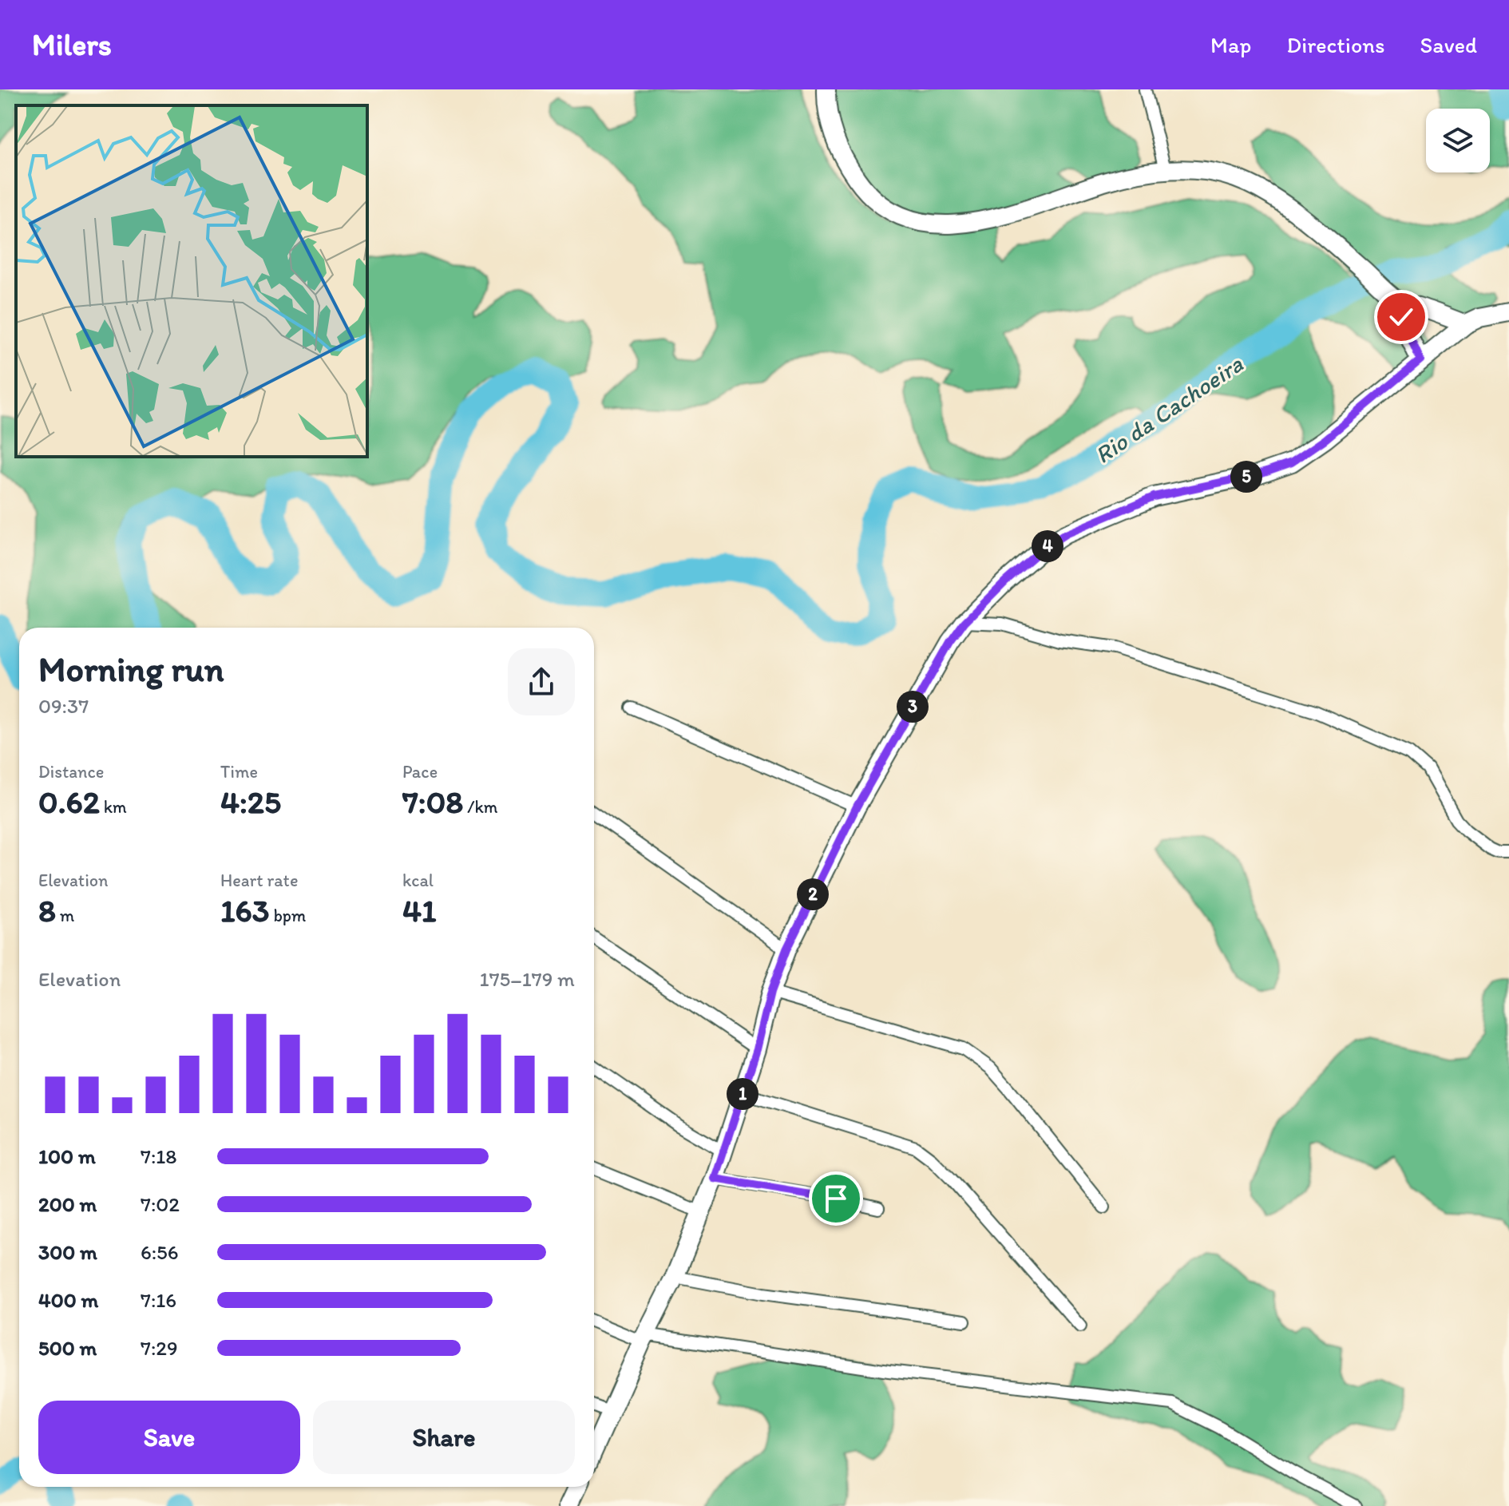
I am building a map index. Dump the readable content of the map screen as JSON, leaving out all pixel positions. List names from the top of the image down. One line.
{"water":["Rio da Cachoeira"],"page":{"header":"Milers","nav":["Map","Directions","Saved"],"pins":["5","4","3","2","1"],"heading":["Morning run","09:37"],"stats":[["Distance","0.62 km"],["Time","4:25"],["Pace","7:08 /km"],["Elevation","8 m"],["Heart rate","163 bpm"],["kcal","41"]],"chart":["Elevation","175–179 m"],"list":[{"name":"100 m","note":"7:18"},{"name":"200 m","note":"7:02"},{"name":"300 m","note":"6:56"},{"name":"400 m","note":"7:16"},{"name":"500 m","note":"7:29"}],"buttons":["Save","Share"]}}
